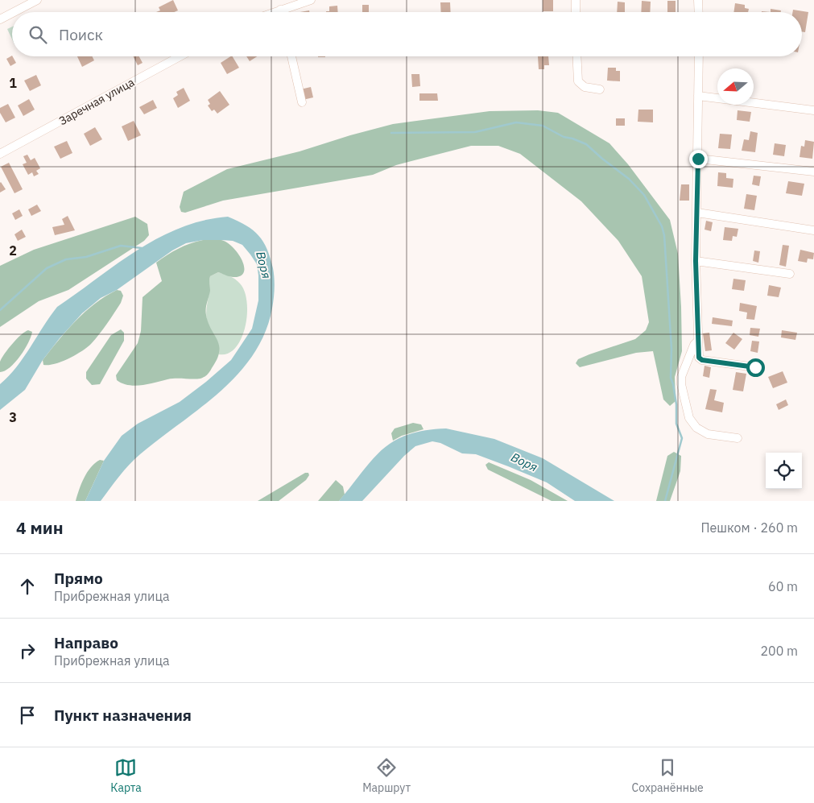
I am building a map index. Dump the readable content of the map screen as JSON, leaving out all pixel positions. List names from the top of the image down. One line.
{"streets":{"street":["Заречная улица"]},"water":["Воря"],"north":"left","page":{"search":"Поиск","heading":["4 мин","Пешком · 260 m"],"list":[["Прямо","Прибрежная улица","60 m"],["Направо","Прибрежная улица","200 m"],"Пункт назначения"],"nav":["Карта","Маршрут","Сохранённые"]},"grid":{"rows":["1","2","3"]}}
